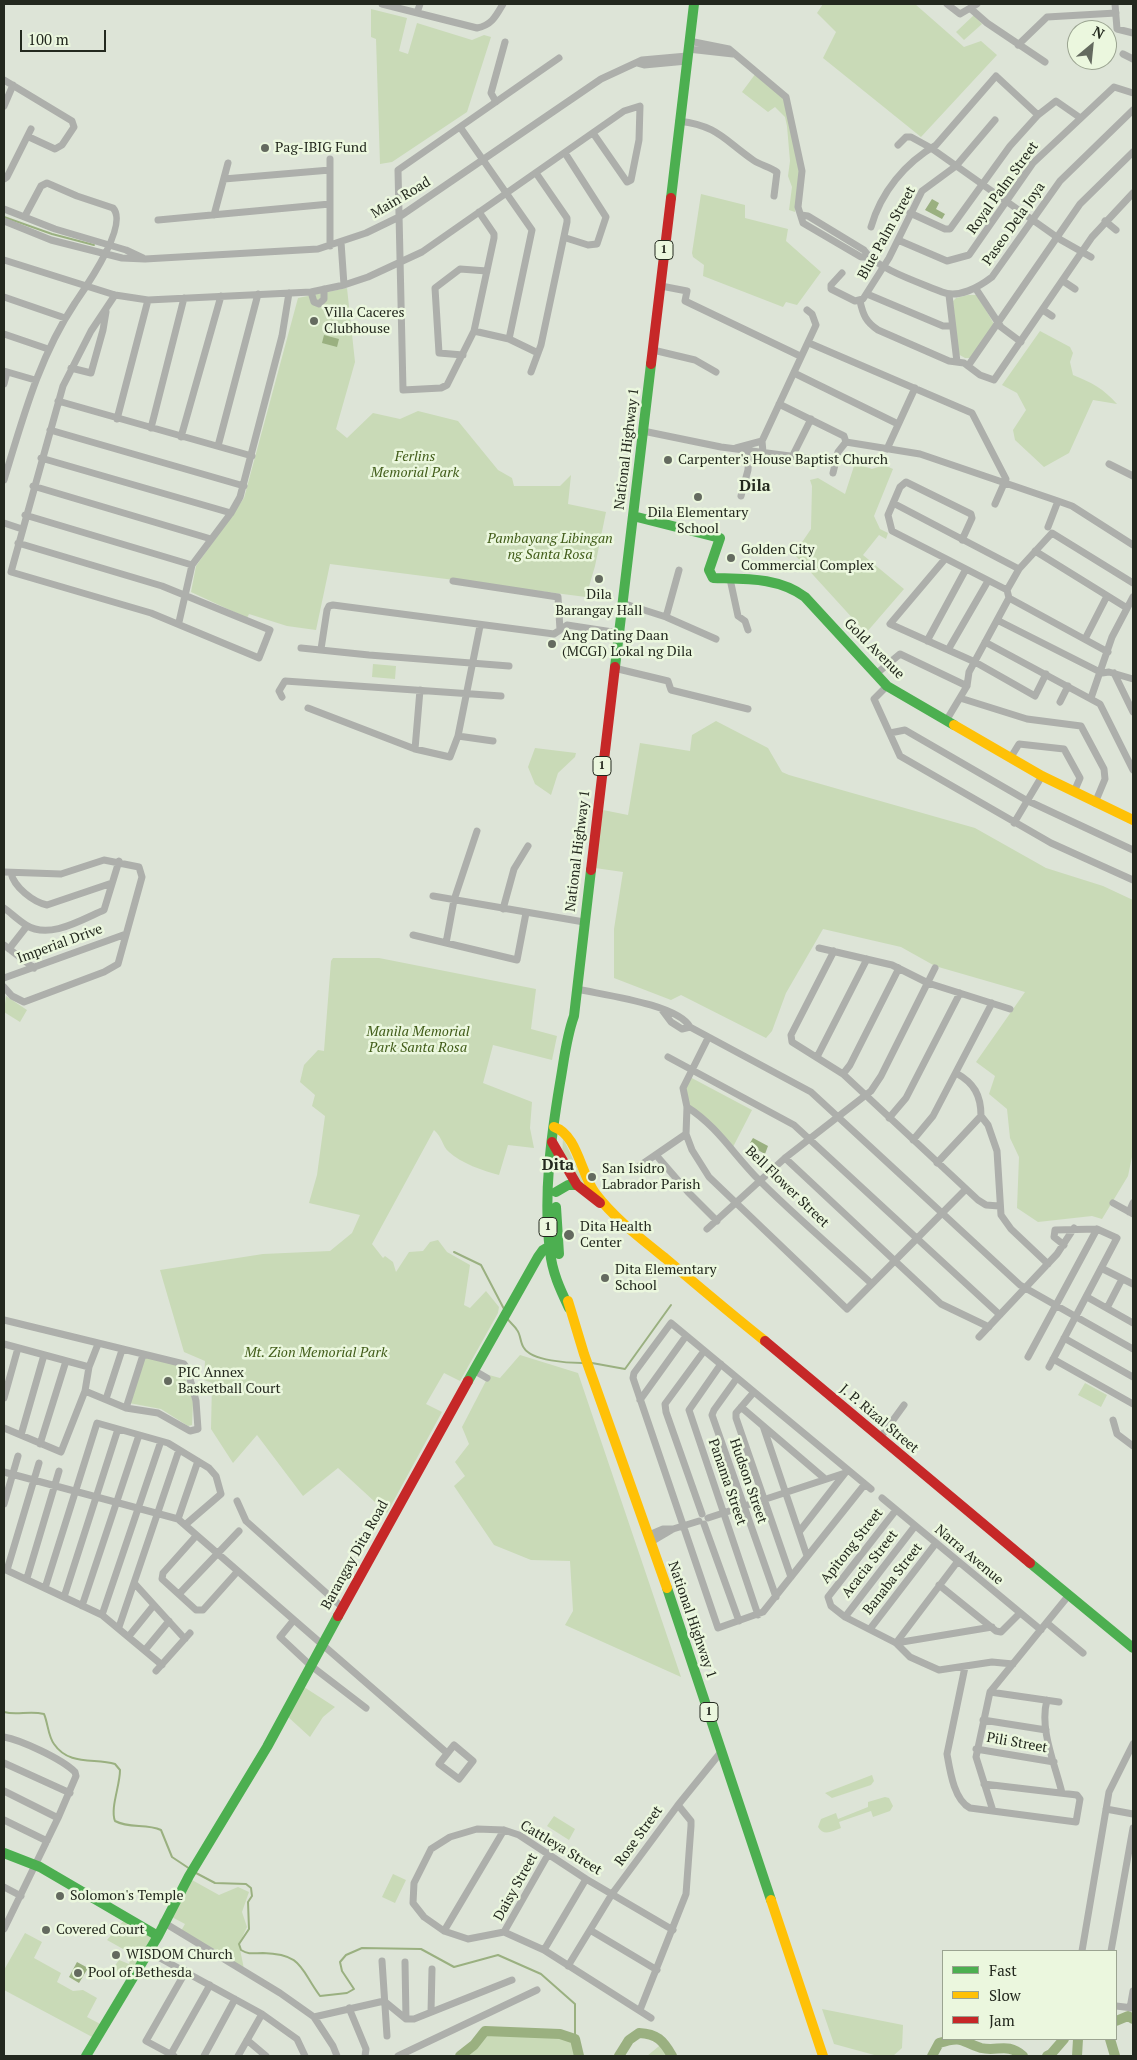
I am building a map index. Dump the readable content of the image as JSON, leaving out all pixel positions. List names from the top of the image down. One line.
{"streets":{"main road":["1","National Highway 1","Gold Avenue","J. P. Rizal Street","Barangay Dita Road"],"street":["Royal Palm Street","Main Road","Paseo Dela Joya","Blue Palm Street","Imperial Drive","Bell Flower Street","Hudson Street","Panama Street","Apitong Street","Narra Avenue","Acacia Street","Banaba Street","Pili Street","Rose Street","Cattleya Street","Daisy Street"]},"crossings":[["Royal Palm Street","Blue Palm Street"],["Main Road","National Highway 1"],["National Highway 1","Gold Avenue"],["National Highway 1","J. P. Rizal Street"],["National Highway 1","Barangay Dita Road"],["National Highway 1","Rose Street"],["Apitong Street","Narra Avenue"],["Apitong Street","Acacia Street"],["Narra Avenue","Acacia Street"],["Narra Avenue","Banaba Street"],["Rose Street","Cattleya Street"],["Cattleya Street","Daisy Street"]],"districts":["Dila","Dita"],"parks":["Ferlins Memorial Park","Pambayang Libingan ng Santa Rosa","Manila Memorial Park Santa Rosa","Mt. Zion Memorial Park"],"places":["Pag-IBIG Fund","Villa Caceres Clubhouse","Carpenter's House Baptist Church","Dila Elementary School","Golden City Commercial Complex","Dila Barangay Hall","Ang Dating Daan (MCGI) Lokal ng Dila","San Isidro Labrador Parish","Dita Health Center","Dita Elementary School","PIC Annex Basketball Court","Solomon's Temple","Covered Court","WISDOM Church","Pool of Bethesda"],"legend":["Fast","Slow","Jam"],"scale_bar":"100 m","north":"top right"}
